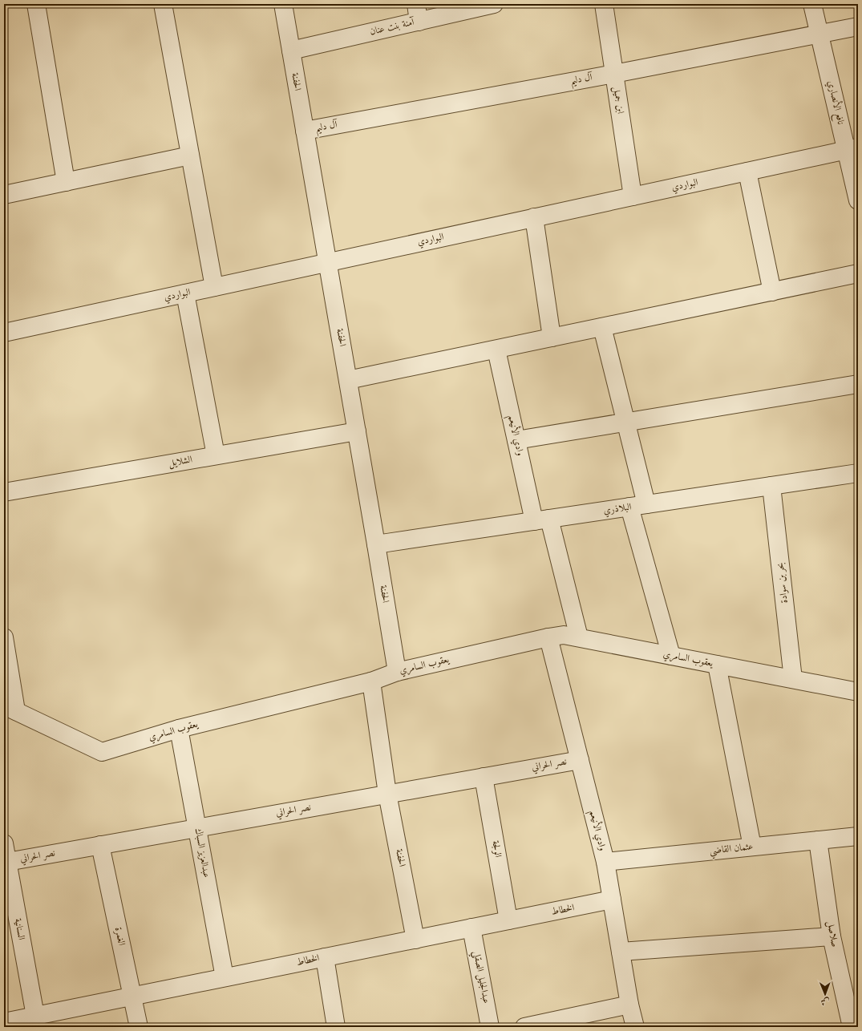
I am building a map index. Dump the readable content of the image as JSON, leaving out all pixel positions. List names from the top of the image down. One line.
{"streets":{"street":["آمنة بنت عنان","آل دليم","الحفنة","ابن جميل","نافع الأنصاري","البواردي","وادي الأنيعم","الشلايل","البلاذري","بحر بن سوادة","يعقوب السامري","نصر الحراني","الولجة","عثمان القاضي","عبدالعزيز السباك","الخطاط","السنانية","صلاصل","الغمرة","عبدالجليل الصقلي"]},"crossings":[["آمنة بنت عنان","الحفنة"],["آل دليم","الحفنة"],["آل دليم","ابن جميل"],["آل دليم","نافع الأنصاري"],["الحفنة","البواردي"],["الحفنة","الشلايل"],["الحفنة","البلاذري"],["الحفنة","يعقوب السامري"],["الحفنة","نصر الحراني"],["الحفنة","الخطاط"],["ابن جميل","البواردي"],["نافع الأنصاري","البواردي"],["وادي الأنيعم","البلاذري"],["وادي الأنيعم","يعقوب السامري"],["وادي الأنيعم","نصر الحراني"],["وادي الأنيعم","عثمان القاضي"],["وادي الأنيعم","الخطاط"],["البلاذري","بحر بن سوادة"],["بحر بن سوادة","يعقوب السامري"],["يعقوب السامري","عبدالعزيز السباك"],["نصر الحراني","الولجة"],["نصر الحراني","عبدالعزيز السباك"],["نصر الحراني","السنانية"],["نصر الحراني","الغمرة"],["الولجة","الخطاط"],["عثمان القاضي","صلاصل"],["عبدالعزيز السباك","الخطاط"],["الخطاط","السنانية"],["الخطاط","الغمرة"],["الخطاط","عبدالجليل الصقلي"]],"north":"bottom"}
